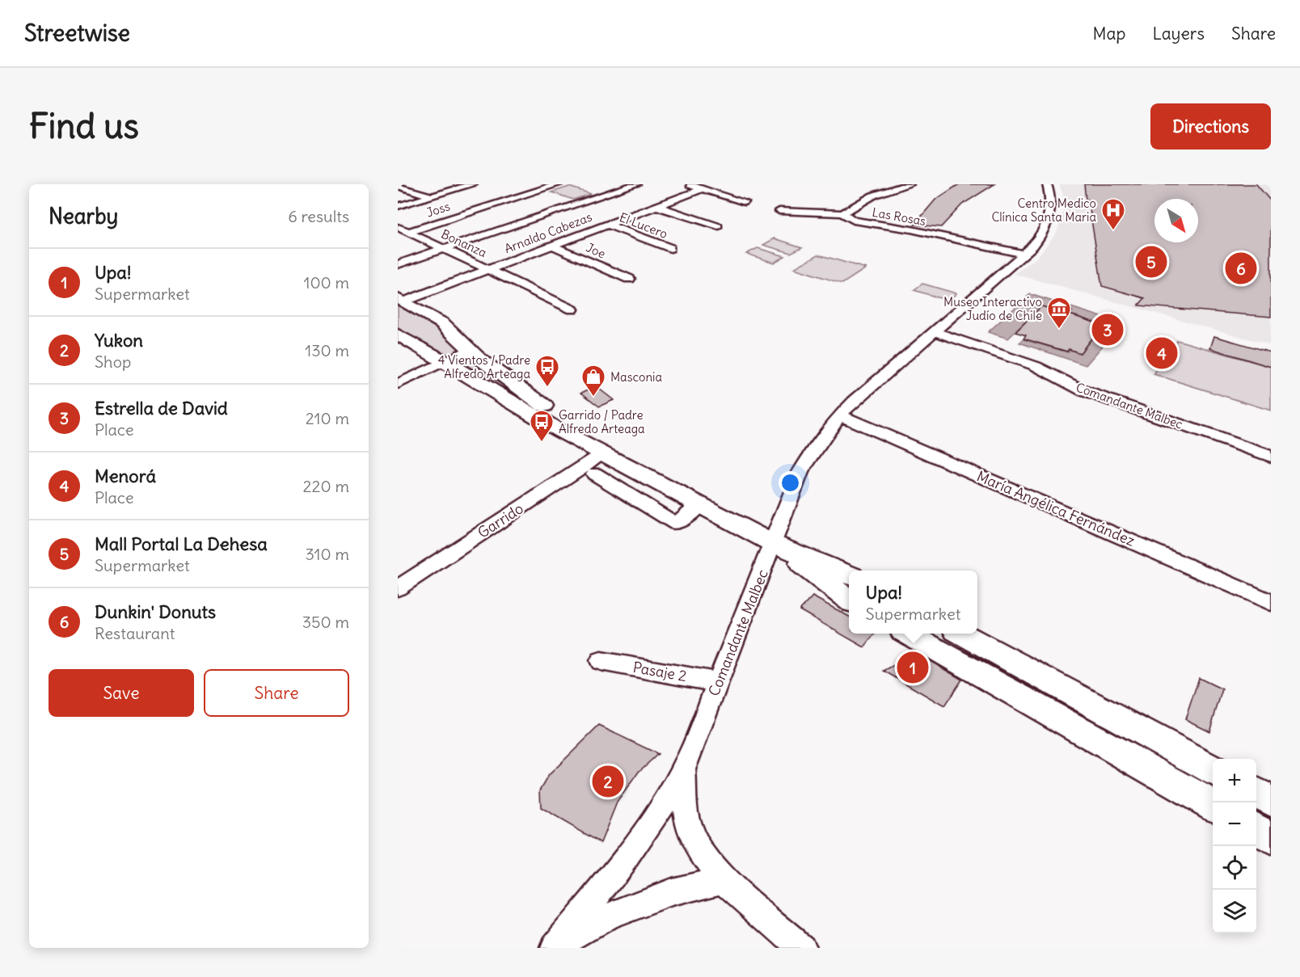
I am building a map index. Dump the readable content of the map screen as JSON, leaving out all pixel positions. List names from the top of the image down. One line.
{"streets":{"street":["Joss","Las Rosas","El Lucero","Arnaldo Cabezas","Bonanza","Joe","Comandante Malbec","María Angélica Fernández","Garrido","Pasaje 2"]},"crossings":[["Joss","Bonanza"],["Las Rosas","Comandante Malbec"],["El Lucero","Arnaldo Cabezas"],["Arnaldo Cabezas","Bonanza"],["Arnaldo Cabezas","Joe"],["Comandante Malbec","María Angélica Fernández"],["Comandante Malbec","Pasaje 2"]],"places":{"hospital":["Centro Medico Clínica Santa Maria"],"museum":["Museo Interactivo Judío de Chile"],"bus stop":["4 Vientos / Padre Alfredo Arteaga","Garrido / Padre Alfredo Arteaga"],"shop":["Masconia"]},"north":"bottom right","page":{"header":"Streetwise","nav":["Map","Layers","Share"],"buttons":["Directions",["Save","Share"]],"title":"Find us","heading":["Nearby","6 results"],"pins":["5","6","3","4","1","2"],"list":[{"mark":"1","name":"Upa!","note":"Supermarket","value":"100 m"},{"mark":"2","name":"Yukon","note":"Shop","value":"130 m"},{"mark":"3","name":"Estrella de David","note":"Place","value":"210 m"},{"mark":"4","name":"Menorá","note":"Place","value":"220 m"},{"mark":"5","name":"Mall Portal La Dehesa","note":"Supermarket","value":"310 m"},{"mark":"6","name":"Dunkin' Donuts","note":"Restaurant","value":"350 m"}],"popup":["Upa!","Supermarket"],"map_buttons":["+","−"]}}
